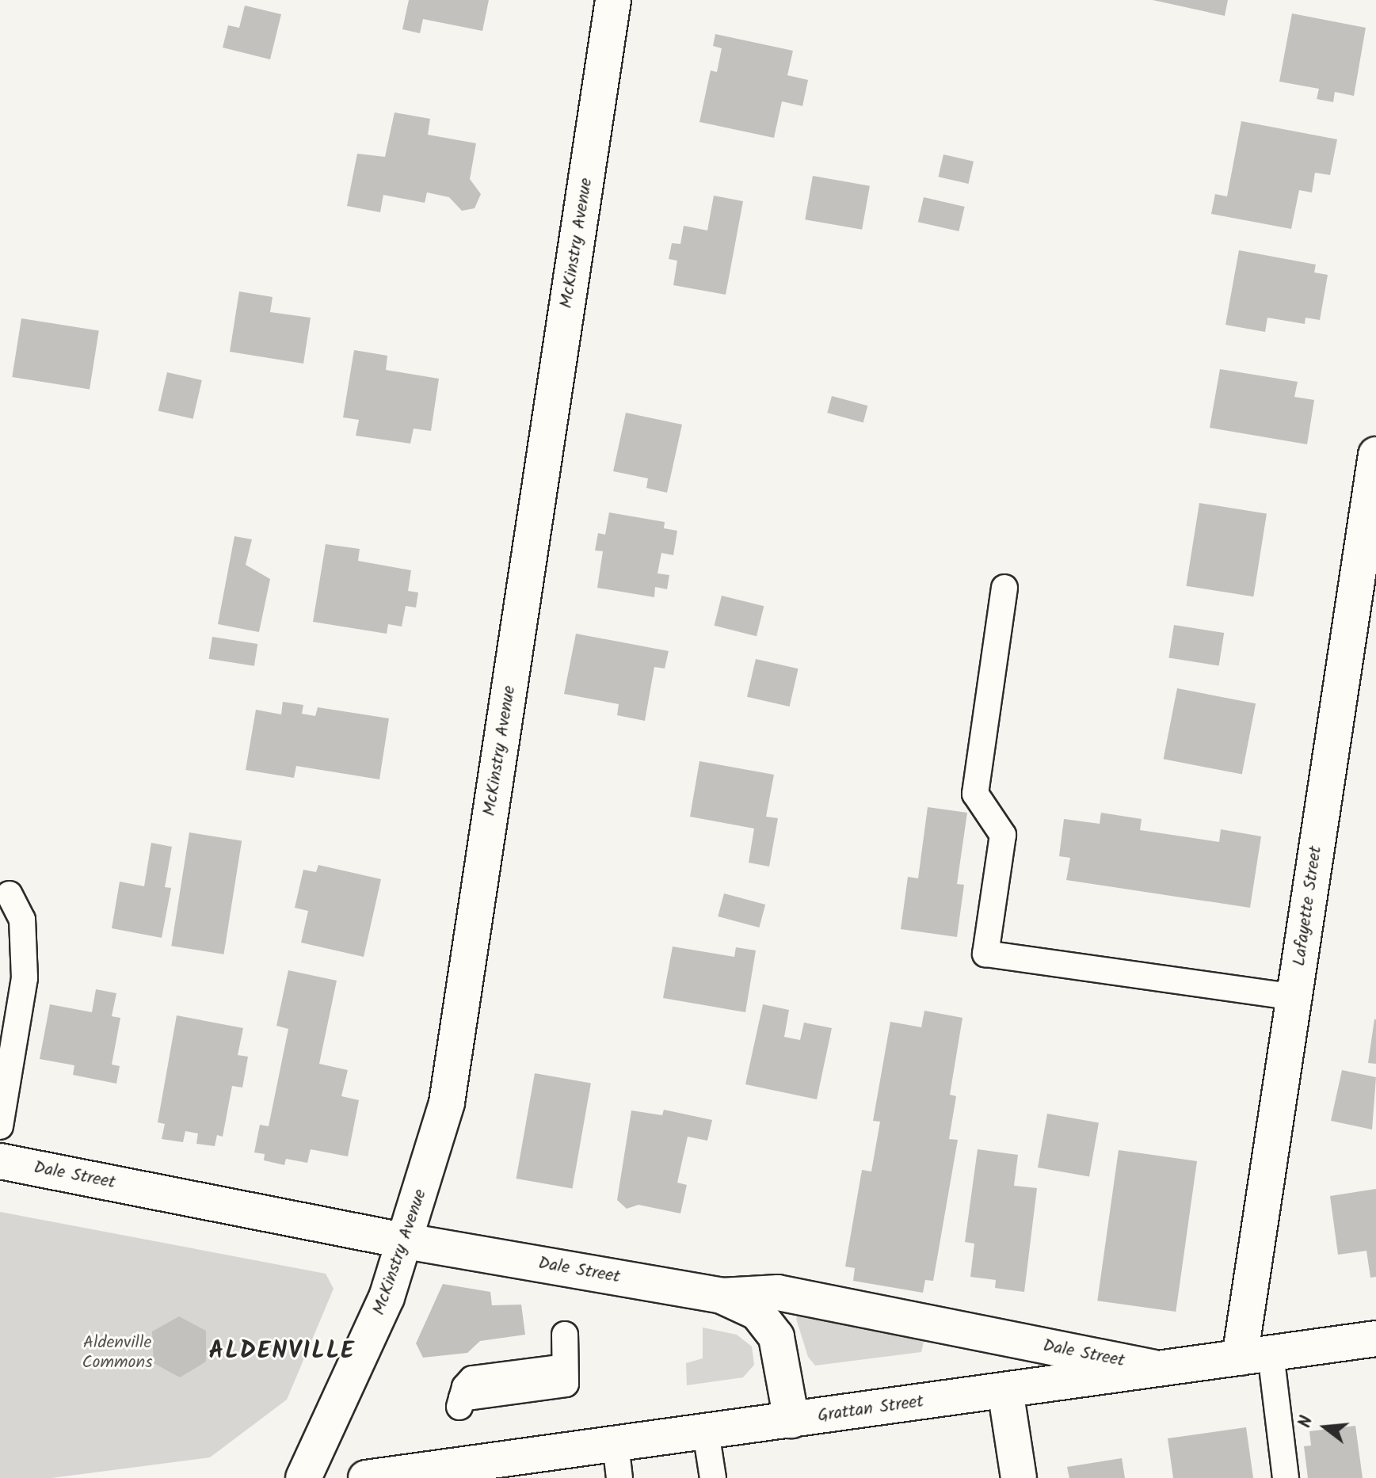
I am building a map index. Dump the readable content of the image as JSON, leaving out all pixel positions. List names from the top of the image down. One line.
{"streets":{"street":["McKinstry Avenue","Lafayette Street","Dale Street","Grattan Street"]},"crossings":[["McKinstry Avenue","Dale Street"],["Lafayette Street","Grattan Street"],["Dale Street","Grattan Street"]],"districts":["ALDENVILLE"],"parks":["Aldenville Commons"],"north":"left"}
